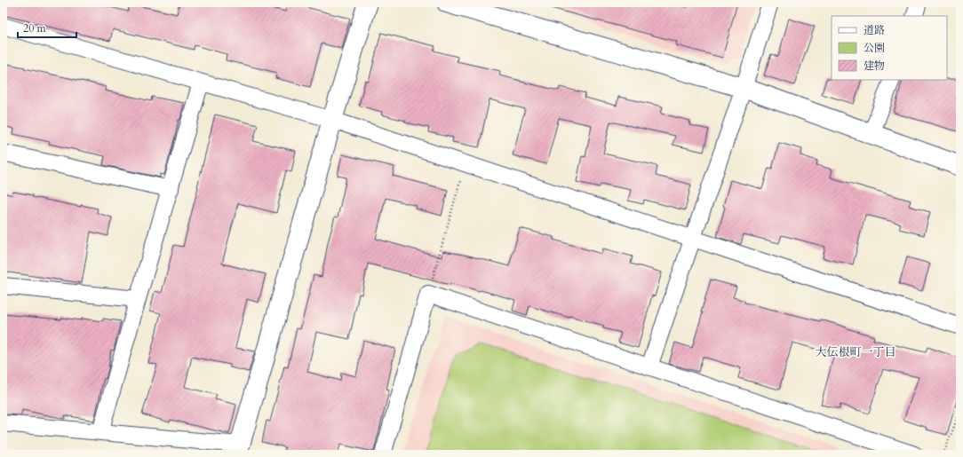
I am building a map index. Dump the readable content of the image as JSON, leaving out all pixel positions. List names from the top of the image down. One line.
{"districts":["大伝根町一丁目"],"legend":["道路","公園","建物"],"scale_bar":"20 m"}
